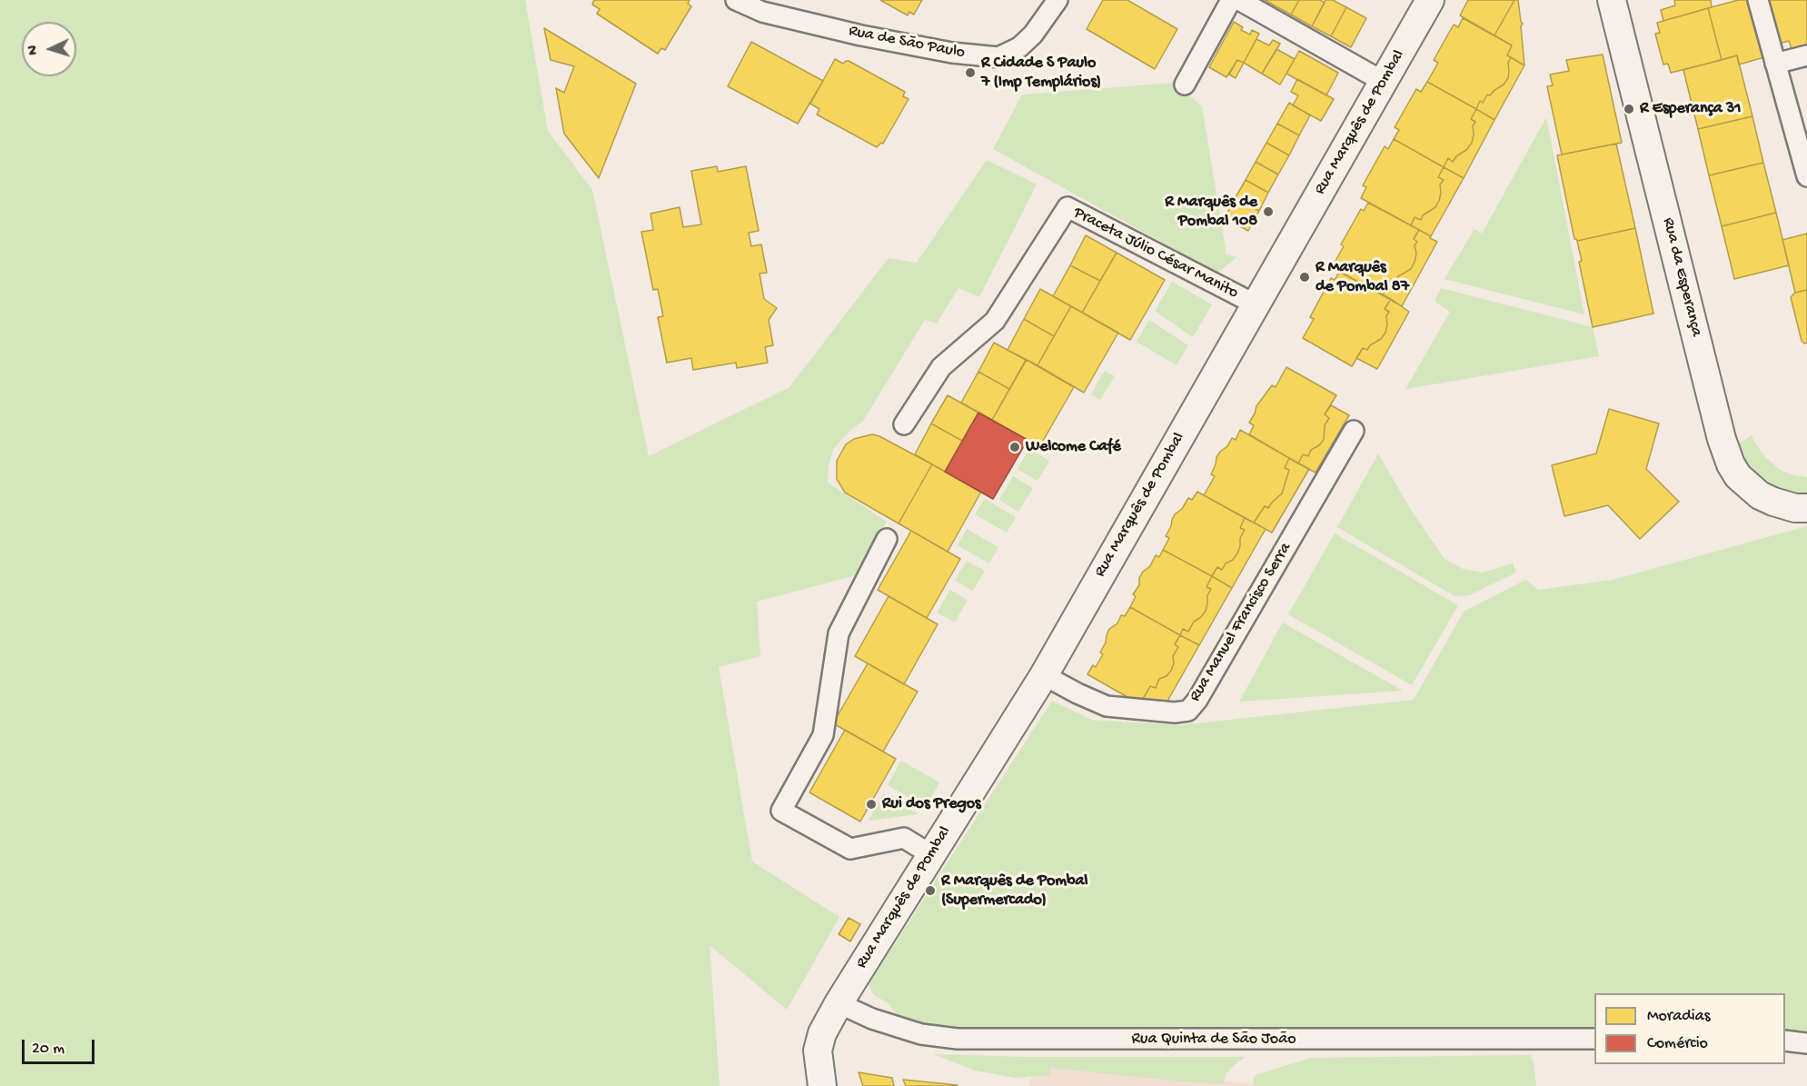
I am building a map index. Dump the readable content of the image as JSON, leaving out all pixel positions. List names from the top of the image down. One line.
{"streets":{"street":["Rua de São Paulo","Rua Marquês de Pombal","Praceta Júlio César Manito","Rua da Esperança","Rua Manuel Francisco Serra","Rua Quinta de São João"]},"crossings":[["Rua Marquês de Pombal","Praceta Júlio César Manito"],["Rua Marquês de Pombal","Rua Manuel Francisco Serra"],["Rua Marquês de Pombal","Rua Quinta de São João"]],"places":["R Cidade S Paulo 7 (Imp Templários)","R Esperança 31","R Marquês de Pombal 108","R Marquês de Pombal 87","Welcome Café","Rui dos Pregos","R Marquês de Pombal (Supermercado)"],"legend":["Moradias","Comércio"],"scale_bar":"20 m","north":"left"}
